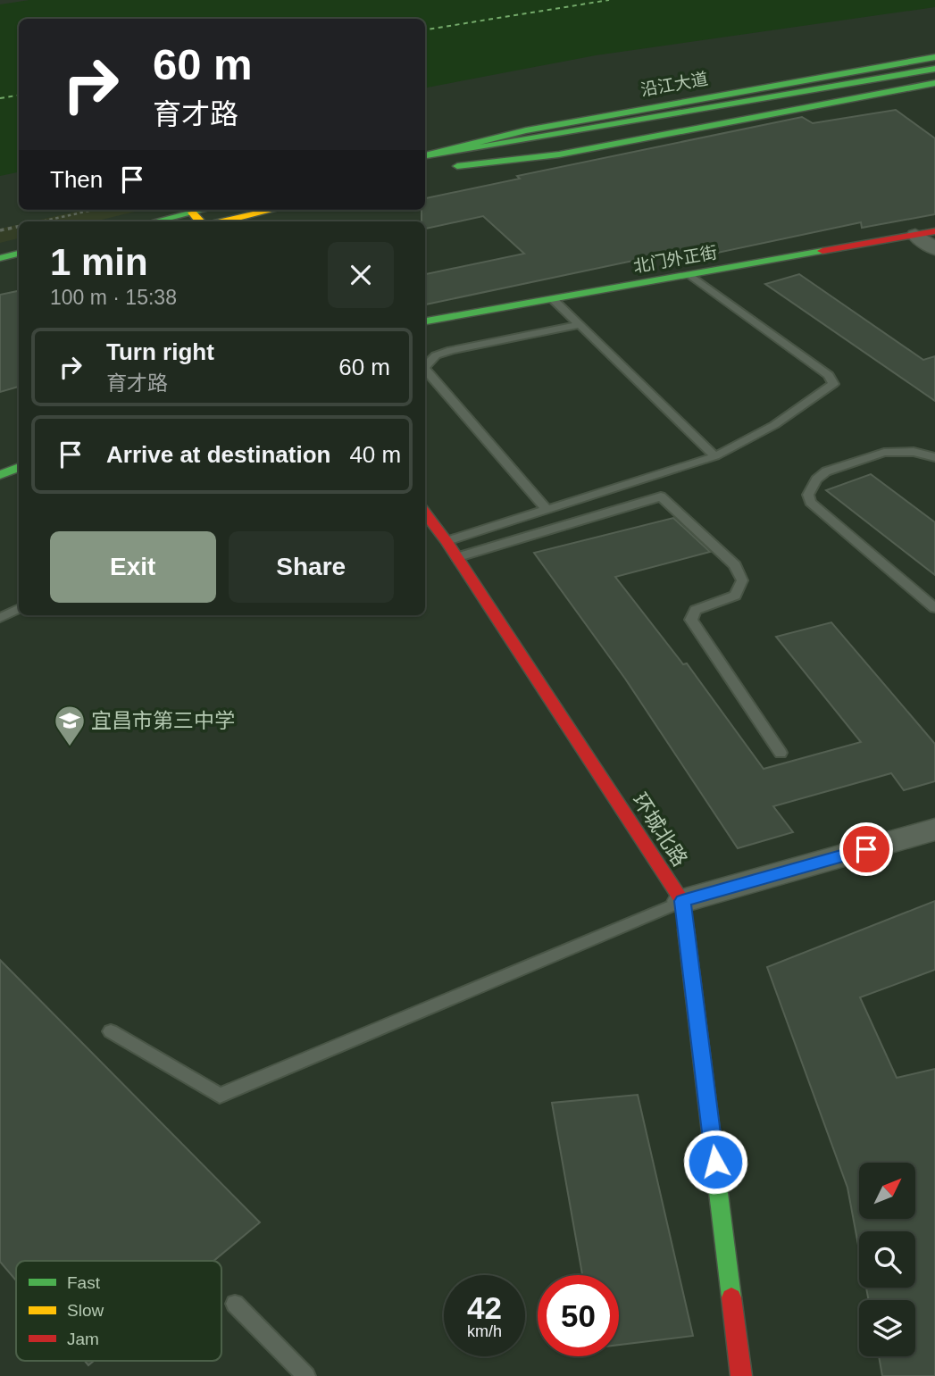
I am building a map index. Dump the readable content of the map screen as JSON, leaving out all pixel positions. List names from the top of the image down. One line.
{"streets":{"main road":["沿江大道","北门外正街","环城北路"]},"places":{"school or university":["宜昌市第三中学"]},"legend":["Fast","Slow","Jam"],"north":"top right","page":{"turn":["60 m","育才路"],"then":"Then","heading":["1 min","100 m · 15:38"],"list":[{"name":"Turn right","note":"育才路","value":"60 m"},{"name":"Arrive at destination","value":"40 m"}],"buttons":["Exit","Share"],"speed":"42 km/h","limit":"50"}}
